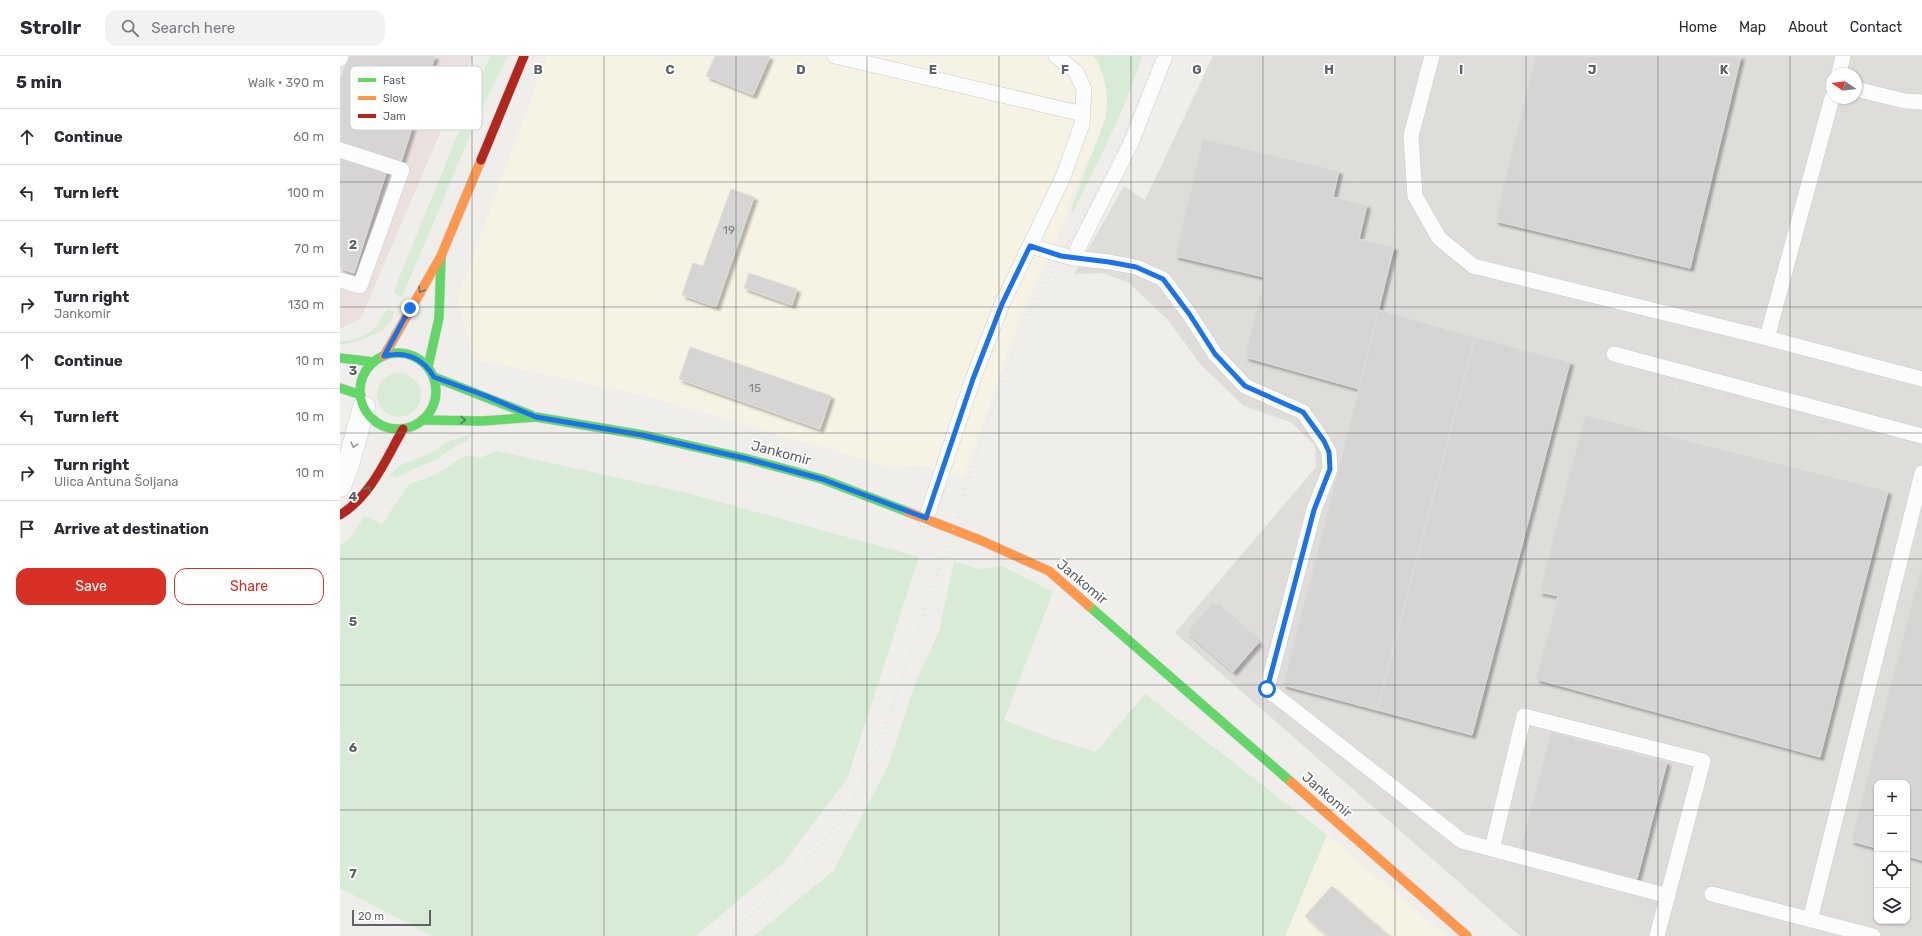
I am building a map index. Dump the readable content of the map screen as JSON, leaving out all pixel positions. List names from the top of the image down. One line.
{"streets":{"street":["Jankomir"]},"house_numbers":["19","15"],"legend":["Fast","Slow","Jam"],"scale_bar":"20 m","north":"left","page":{"header":"Strollr","search":"Search here","nav":["Home","Map","About","Contact"],"heading":["5 min","Walk · 390 m"],"list":[["Continue","60 m"],["Turn left","100 m"],["Turn left","70 m"],["Turn right","Jankomir","130 m"],["Continue","10 m"],["Turn left","10 m"],["Turn right","Ulica Antuna Šoljana","10 m"],"Arrive at destination"],"buttons":["Save","Share"],"map_buttons":["+","−"],"scale":"20 m"},"grid":{"columns":["B","C","D","E","F","G","H","I","J","K"],"rows":["2","3","4","5","6","7"]}}
